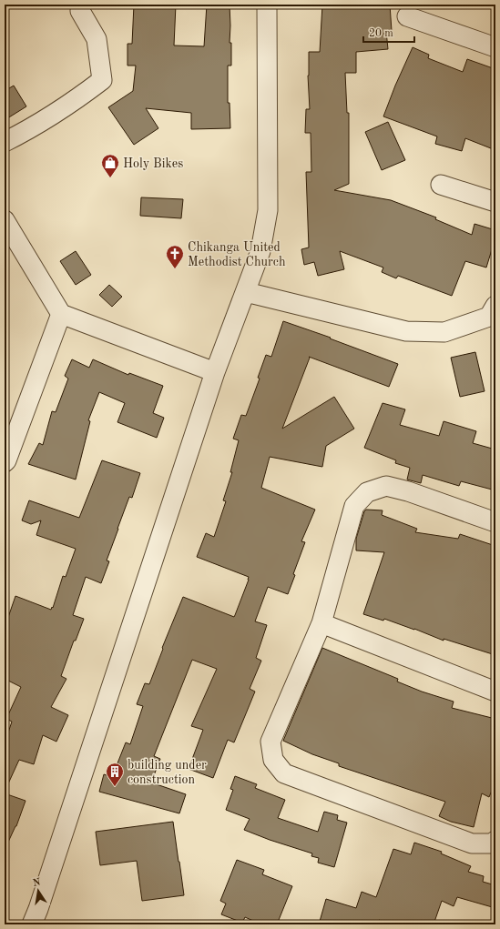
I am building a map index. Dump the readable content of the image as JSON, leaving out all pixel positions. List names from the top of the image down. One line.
{"places":{"shop":["Holy Bikes"],"church":["Chikanga United Methodist Church"],"building":["building under construction"]},"scale_bar":"20 m","north":"top"}
